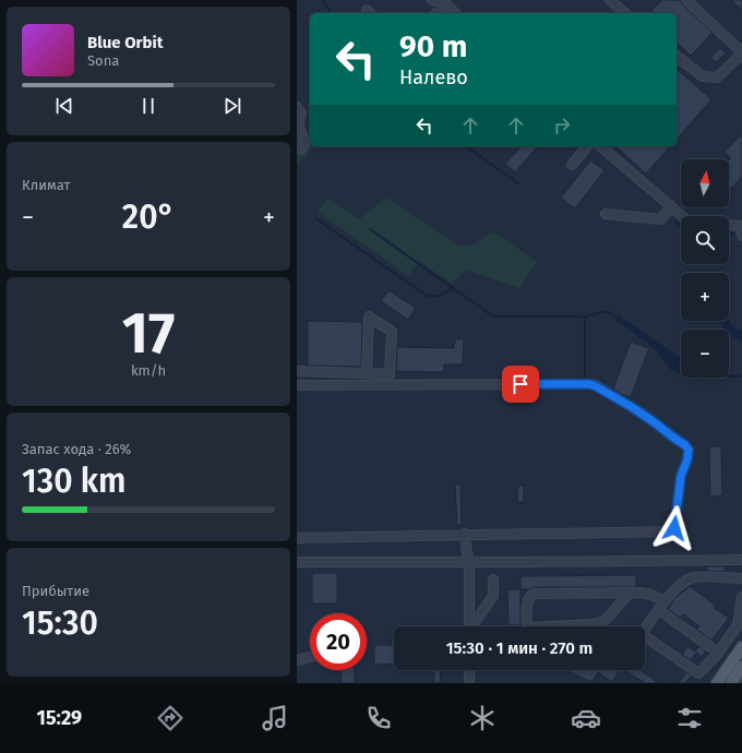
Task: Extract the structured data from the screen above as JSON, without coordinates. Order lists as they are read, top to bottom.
{
  "north": "top",
  "page": {
    "turn": ["90 m", "Налево"],
    "song": ["Blue Orbit", "Sona"],
    "tile": [
      "Климат",
      ["17", "km/h"],
      ["Запас хода · 26%", "130 km"],
      ["Прибытие", "15:30"]
    ],
    "map_buttons": ["+", "−"],
    "heat": ["−", "20°", "+"],
    "limit": "20",
    "trip": "15:30 · 1 мин · 270 m",
    "tabs": "15:29"
  }
}
